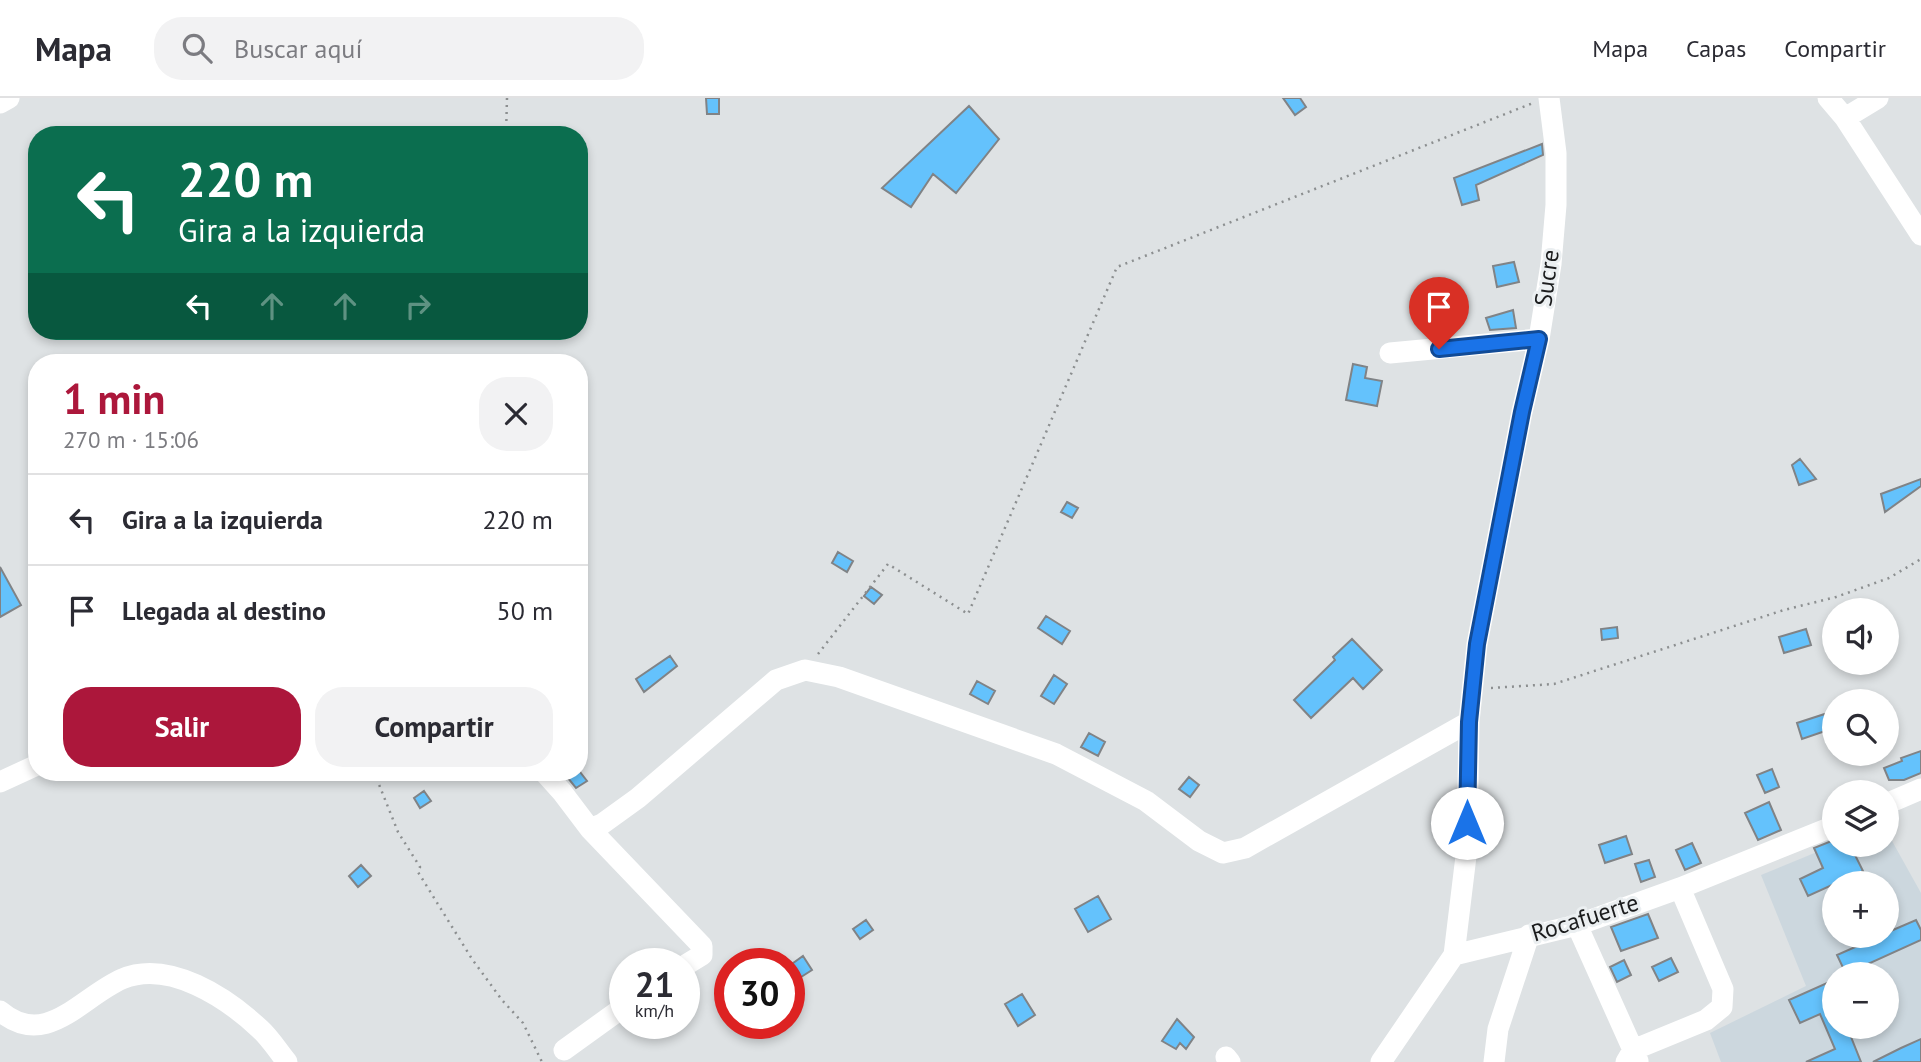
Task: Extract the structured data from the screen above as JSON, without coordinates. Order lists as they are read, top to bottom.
{
  "streets": {
    "street": ["Sucre", "Rocafuerte"]
  },
  "crossings": [
    ["Sucre", "Rocafuerte"]
  ],
  "page": {
    "header": "Mapa",
    "search": "Buscar aquí",
    "nav": ["Mapa", "Capas", "Compartir"],
    "turn": ["220 m", "Gira a la izquierda"],
    "heading": ["1 min", "270 m · 15:06"],
    "list": [
      {
        "name": "Gira a la izquierda",
        "value": "220 m"
      },
      {
        "name": "Llegada al destino",
        "value": "50 m"
      }
    ],
    "map_buttons": ["+", "−"],
    "buttons": ["Salir", "Compartir"],
    "speed": "21 km/h",
    "limit": "30"
  }
}
